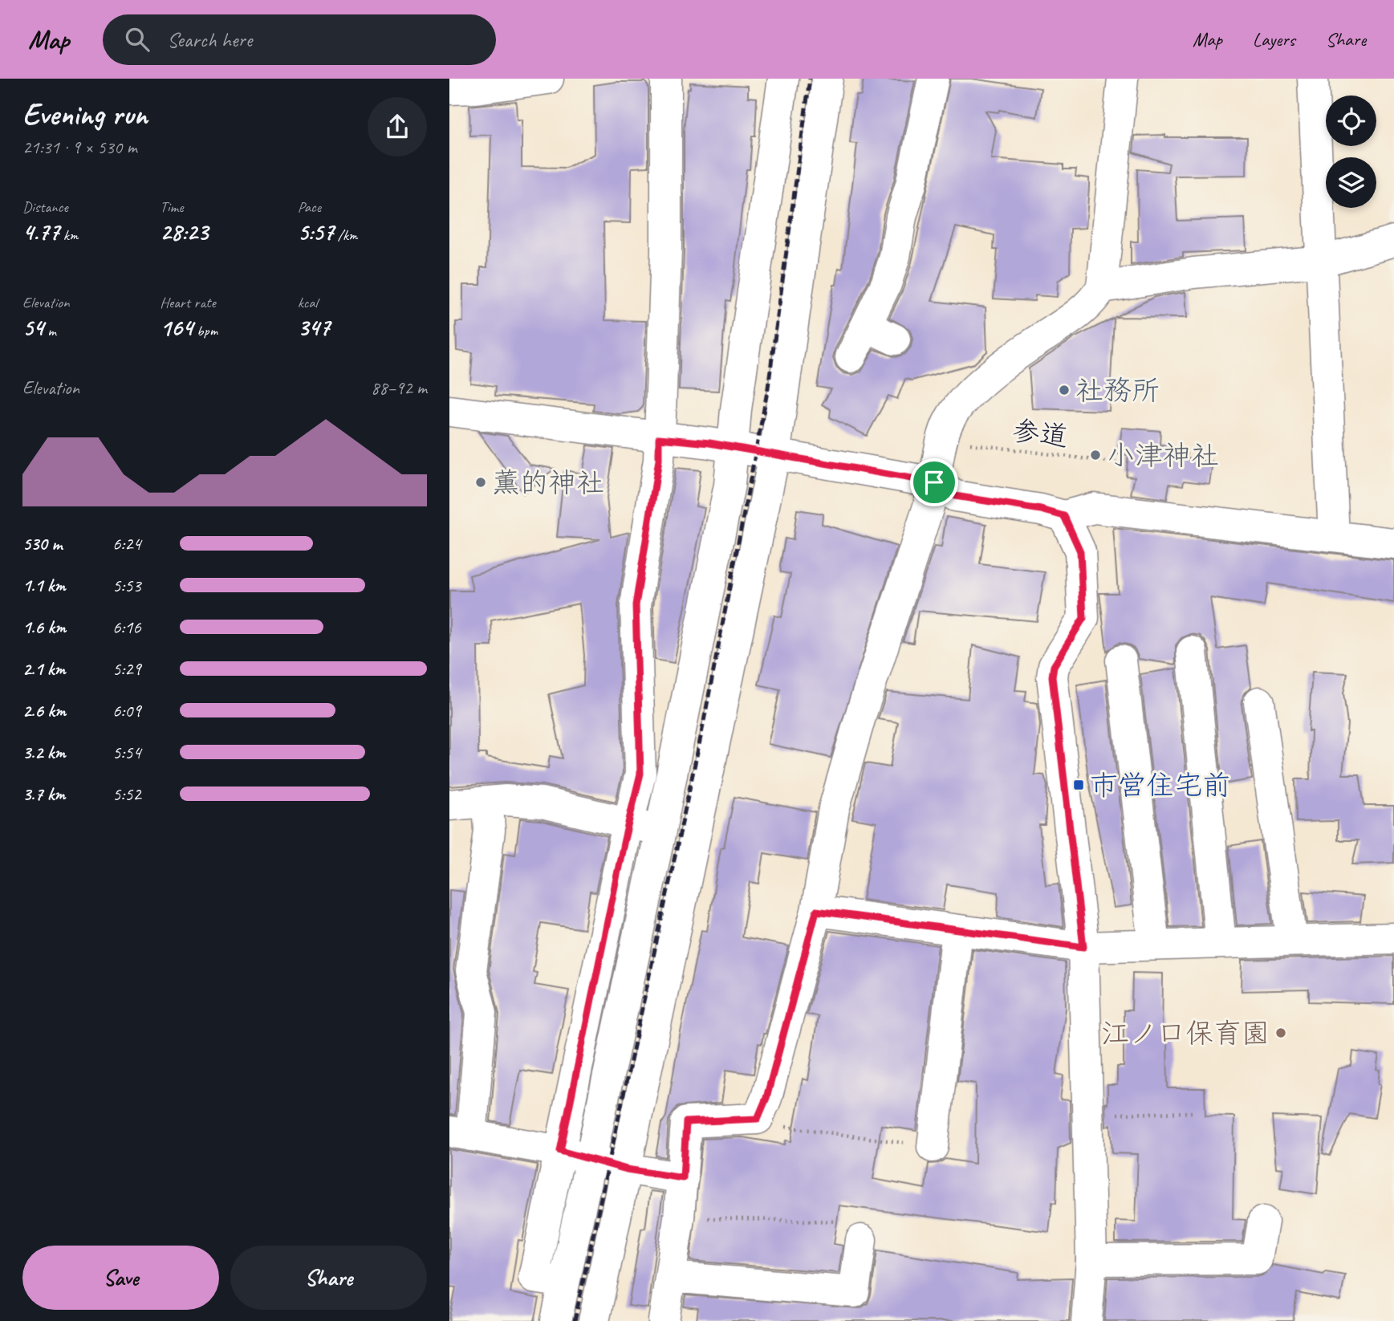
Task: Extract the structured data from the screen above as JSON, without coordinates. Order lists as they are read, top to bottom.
{
  "streets": {
    "path": ["参道"]
  },
  "places": {
    "other": [
      "社務所",
      "小津神社",
      "薫的神社",
      "江ノ口保育園"
    ],
    "transit": ["市営住宅前"]
  },
  "page": {
    "header": "Map",
    "search": "Search here",
    "nav": ["Map", "Layers", "Share"],
    "heading": ["Evening run", "21:31 · 9 × 530 m"],
    "stats": [
      ["Distance", "4.77 km"],
      ["Time", "28:23"],
      ["Pace", "5:57 /km"],
      ["Elevation", "54 m"],
      ["Heart rate", "164 bpm"],
      ["kcal", "347"]
    ],
    "chart": ["Elevation", "88–92 m"],
    "list": [
      {
        "name": "530 m",
        "note": "6:24"
      },
      {
        "name": "1.1 km",
        "note": "5:53"
      },
      {
        "name": "1.6 km",
        "note": "6:16"
      },
      {
        "name": "2.1 km",
        "note": "5:29"
      },
      {
        "name": "2.6 km",
        "note": "6:09"
      },
      {
        "name": "3.2 km",
        "note": "5:54"
      },
      {
        "name": "3.7 km",
        "note": "5:52"
      }
    ],
    "buttons": ["Save", "Share"]
  }
}
